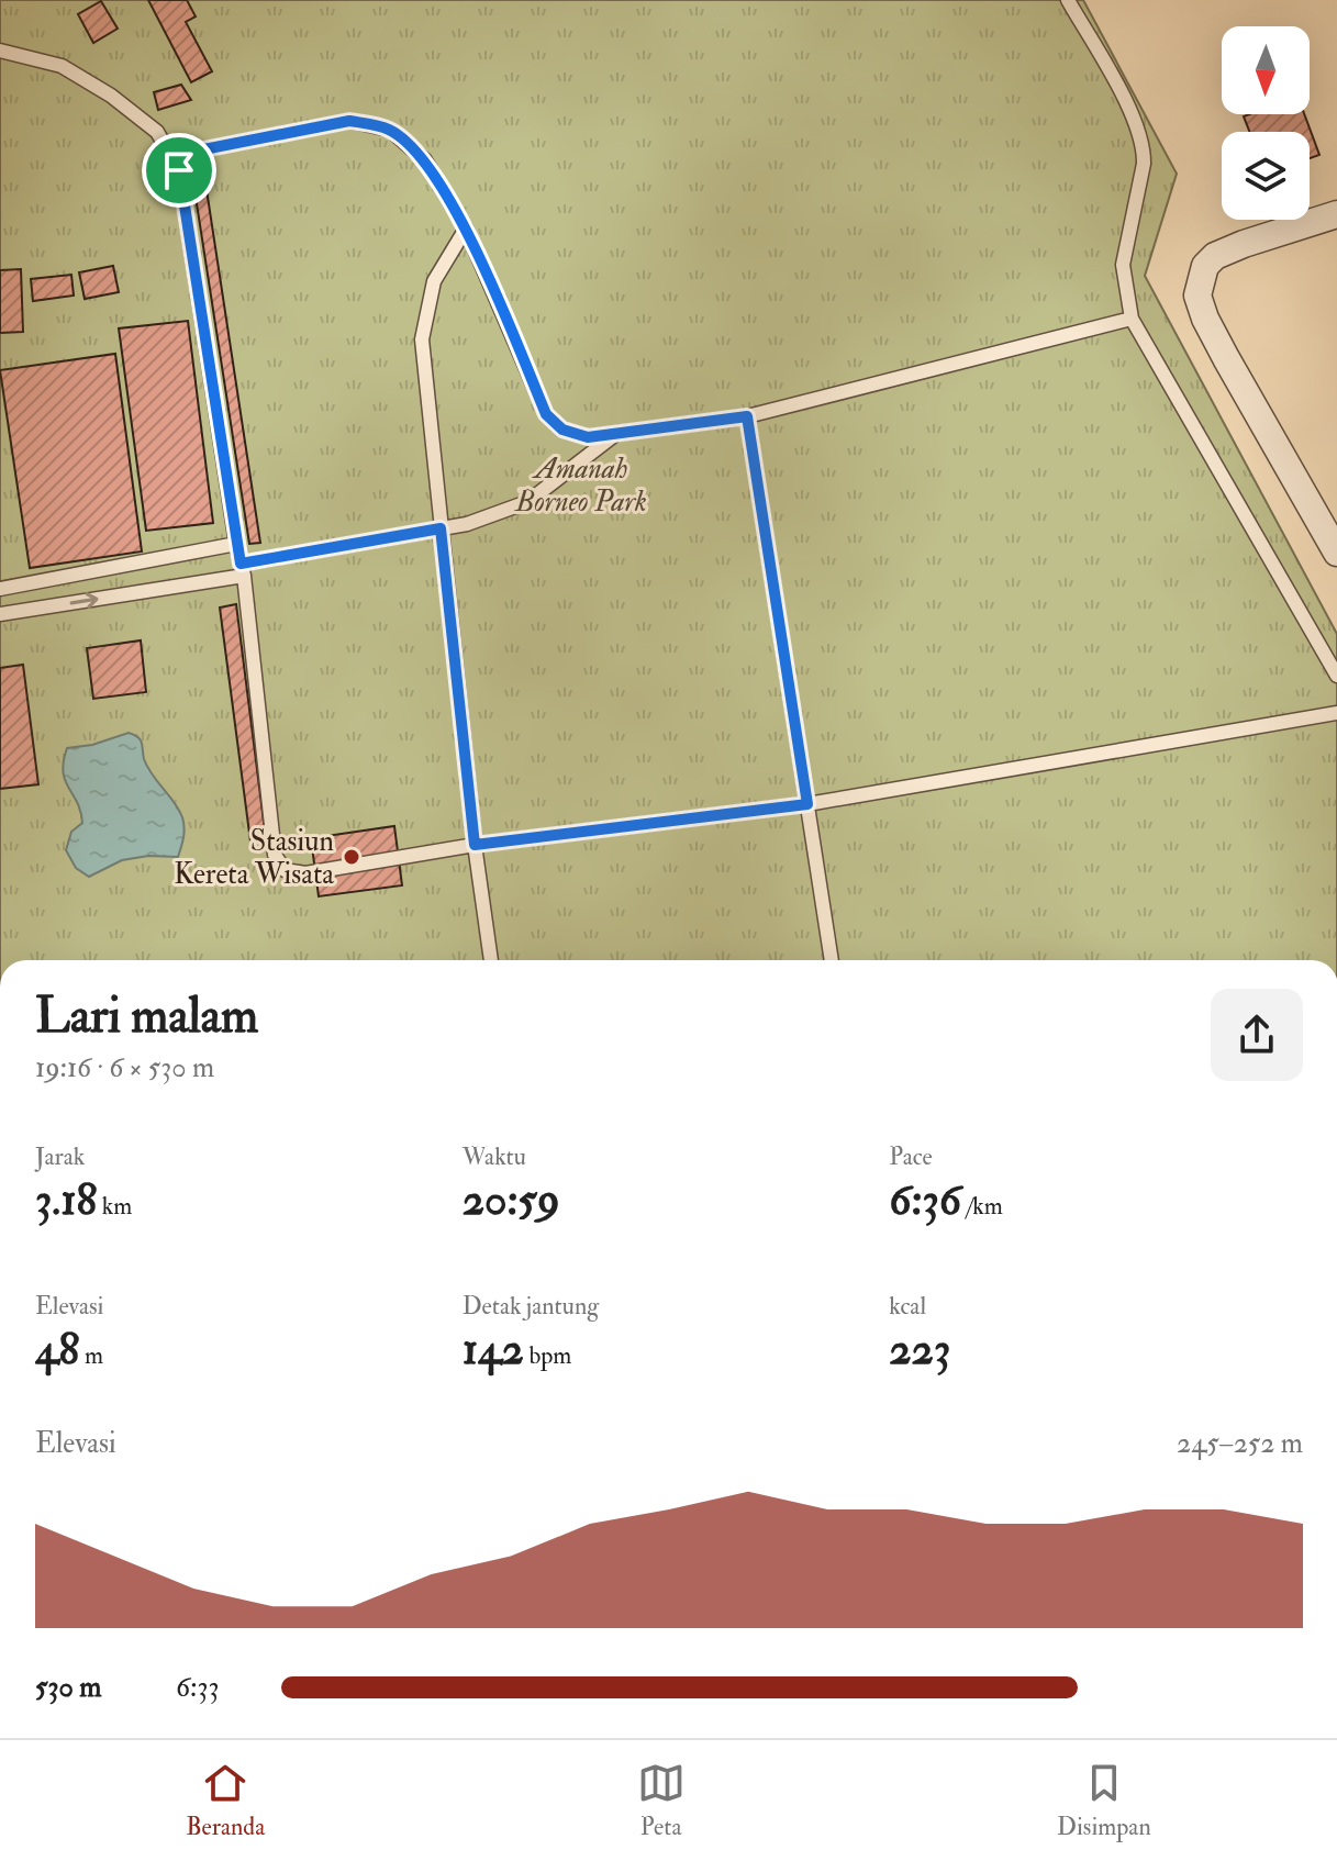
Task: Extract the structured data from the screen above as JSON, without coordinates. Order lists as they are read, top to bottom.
{
  "parks": ["Amanah Borneo Park"],
  "places": ["Stasiun Kereta Wisata"],
  "north": "bottom",
  "page": {
    "heading": ["Lari malam", "19:16 · 6 × 530 m"],
    "stats": [
      ["Jarak", "3.18 km"],
      ["Waktu", "20:59"],
      ["Pace", "6:36 /km"],
      ["Elevasi", "48 m"],
      ["Detak jantung", "142 bpm"],
      ["kcal", "223"]
    ],
    "chart": ["Elevasi", "245–252 m"],
    "list": [
      {
        "name": "530 m",
        "note": "6:33"
      }
    ],
    "tabs": ["Beranda", "Peta", "Disimpan"]
  }
}
